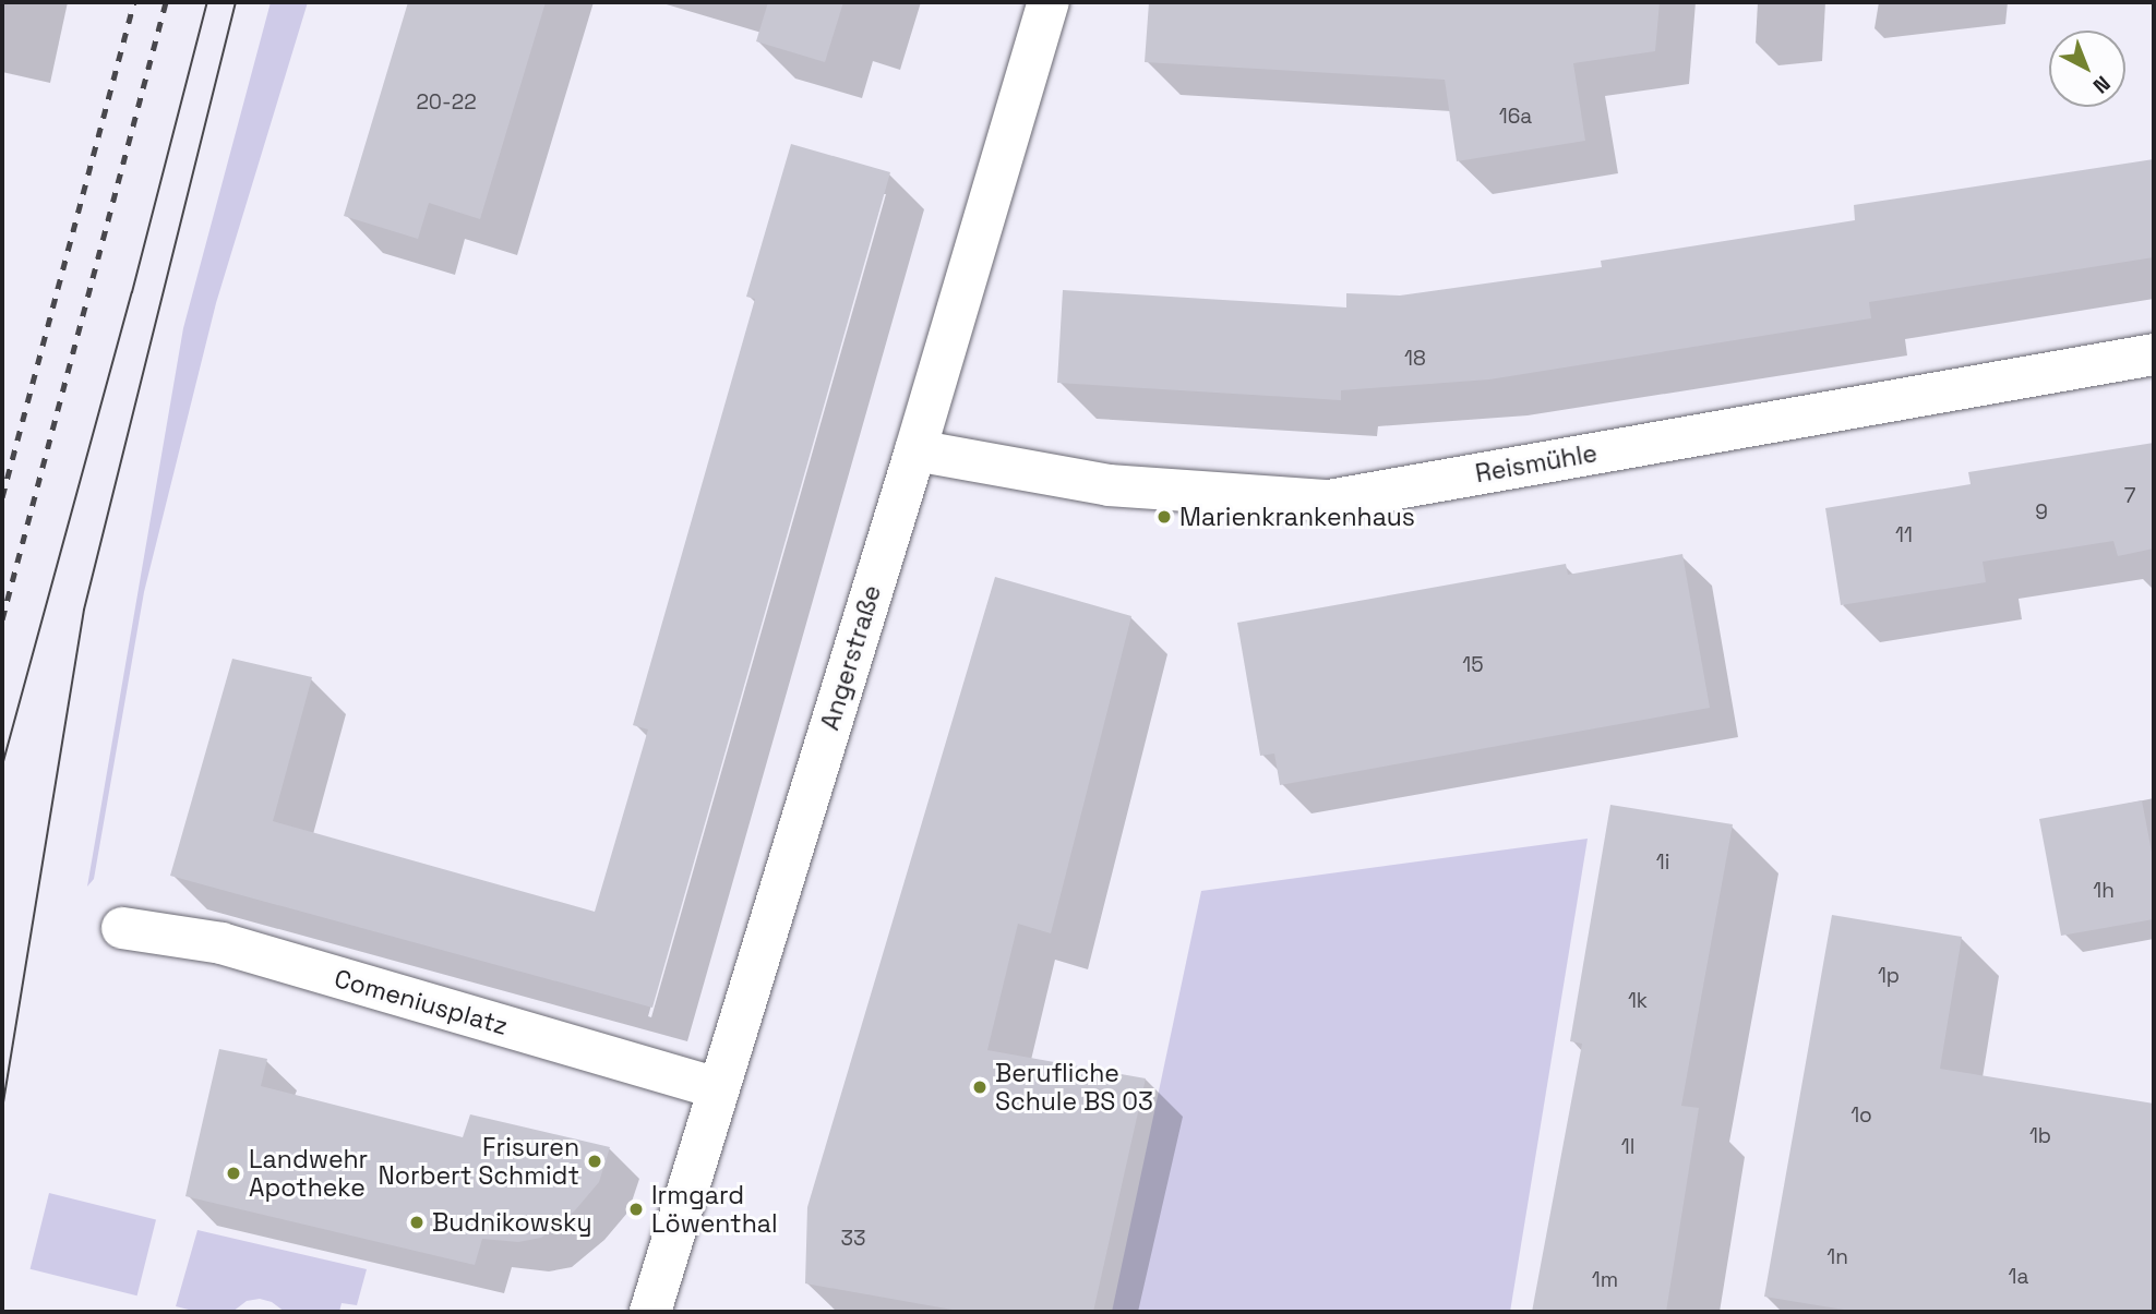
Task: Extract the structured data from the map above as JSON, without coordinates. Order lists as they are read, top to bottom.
{
  "streets": {
    "street": ["Reismühle", "Angerstraße", "Comeniusplatz"]
  },
  "crossings": [
    ["Reismühle", "Angerstraße"],
    ["Angerstraße", "Comeniusplatz"]
  ],
  "places": [
    "Marienkrankenhaus",
    "Berufliche Schule BS 03",
    "Frisuren Norbert Schmidt",
    "Landwehr Apotheke",
    "Irmgard Löwenthal",
    "Budnikowsky"
  ],
  "house_numbers": [
    "20-22",
    "16a",
    "18",
    "7",
    "9",
    "11",
    "15",
    "1i",
    "1h",
    "1p",
    "1k",
    "1o",
    "1b",
    "1l",
    "33",
    "1n",
    "1a",
    "1m"
  ],
  "north": "bottom right"
}
